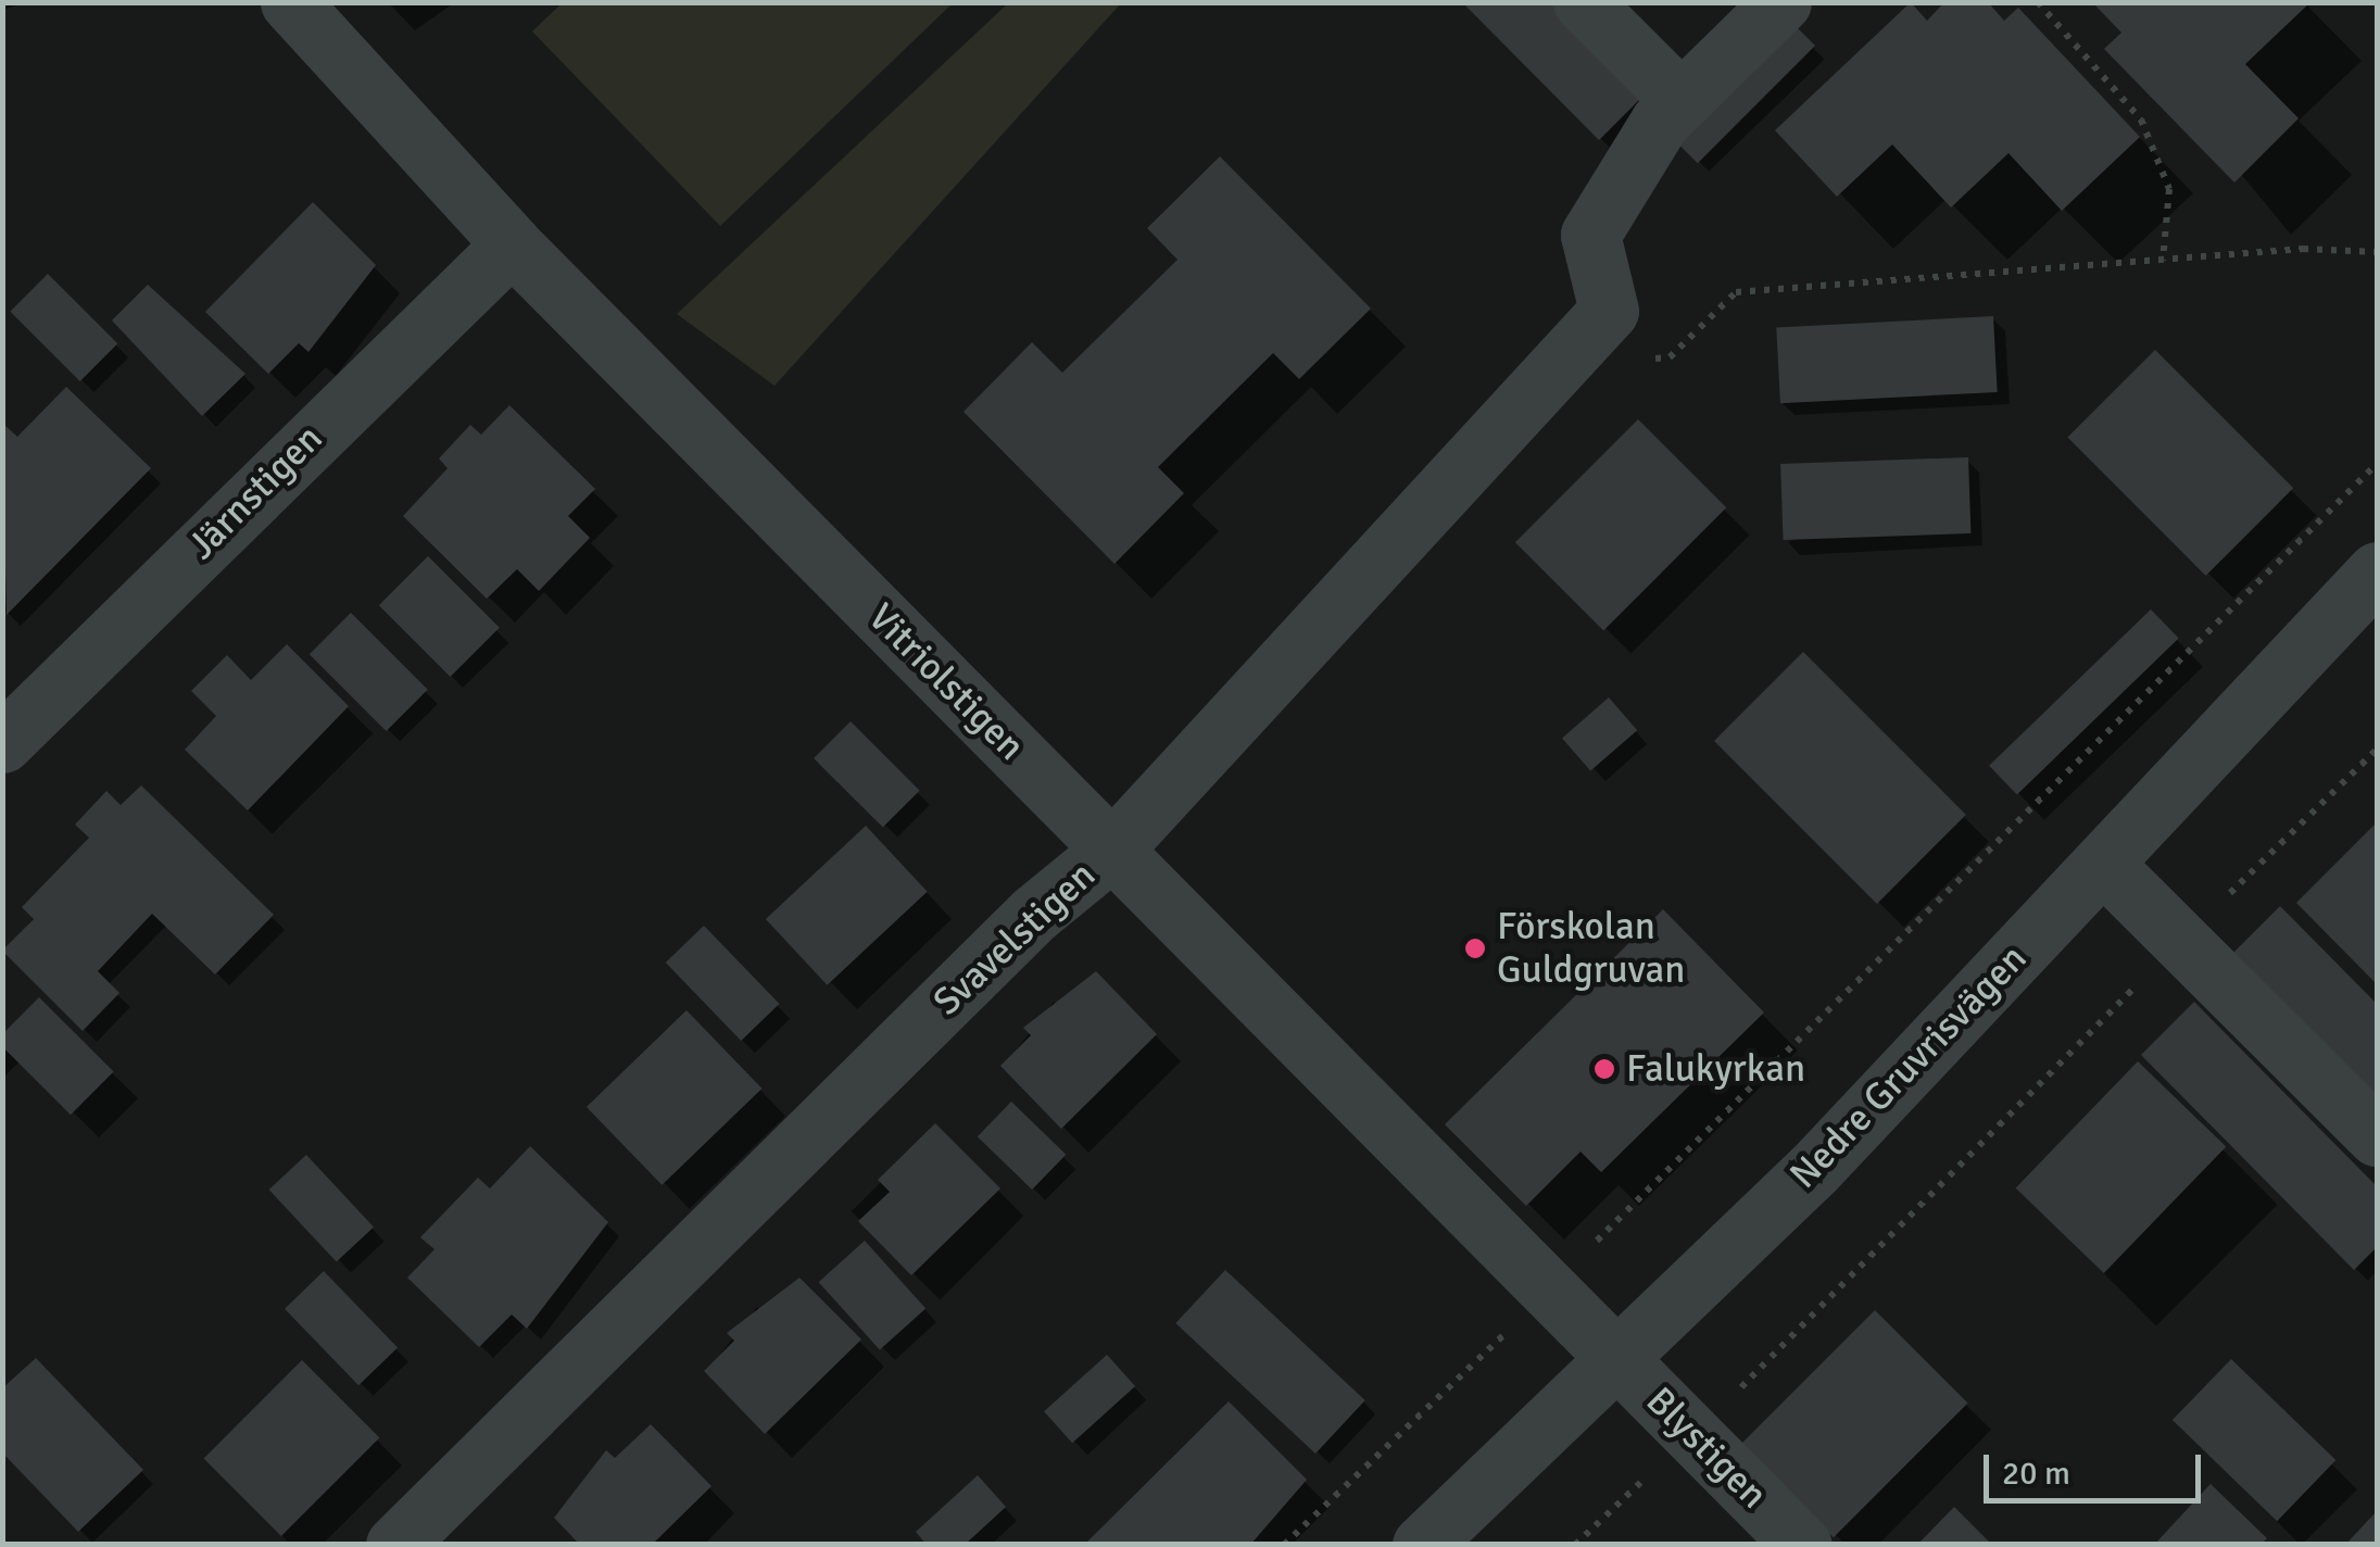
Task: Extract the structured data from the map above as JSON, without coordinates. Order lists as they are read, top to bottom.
{
  "streets": {
    "street": [
      "Järnstigen",
      "Vitriolstigen",
      "Svavelstigen",
      "Nedre Gruvrisvägen",
      "Blystigen"
    ]
  },
  "crossings": [
    ["Järnstigen", "Vitriolstigen"],
    ["Vitriolstigen", "Svavelstigen"],
    ["Vitriolstigen", "Nedre Gruvrisvägen"],
    ["Vitriolstigen", "Blystigen"],
    ["Nedre Gruvrisvägen", "Blystigen"]
  ],
  "places": ["Förskolan Guldgruvan", "Falukyrkan"],
  "scale_bar": "20 m"
}
